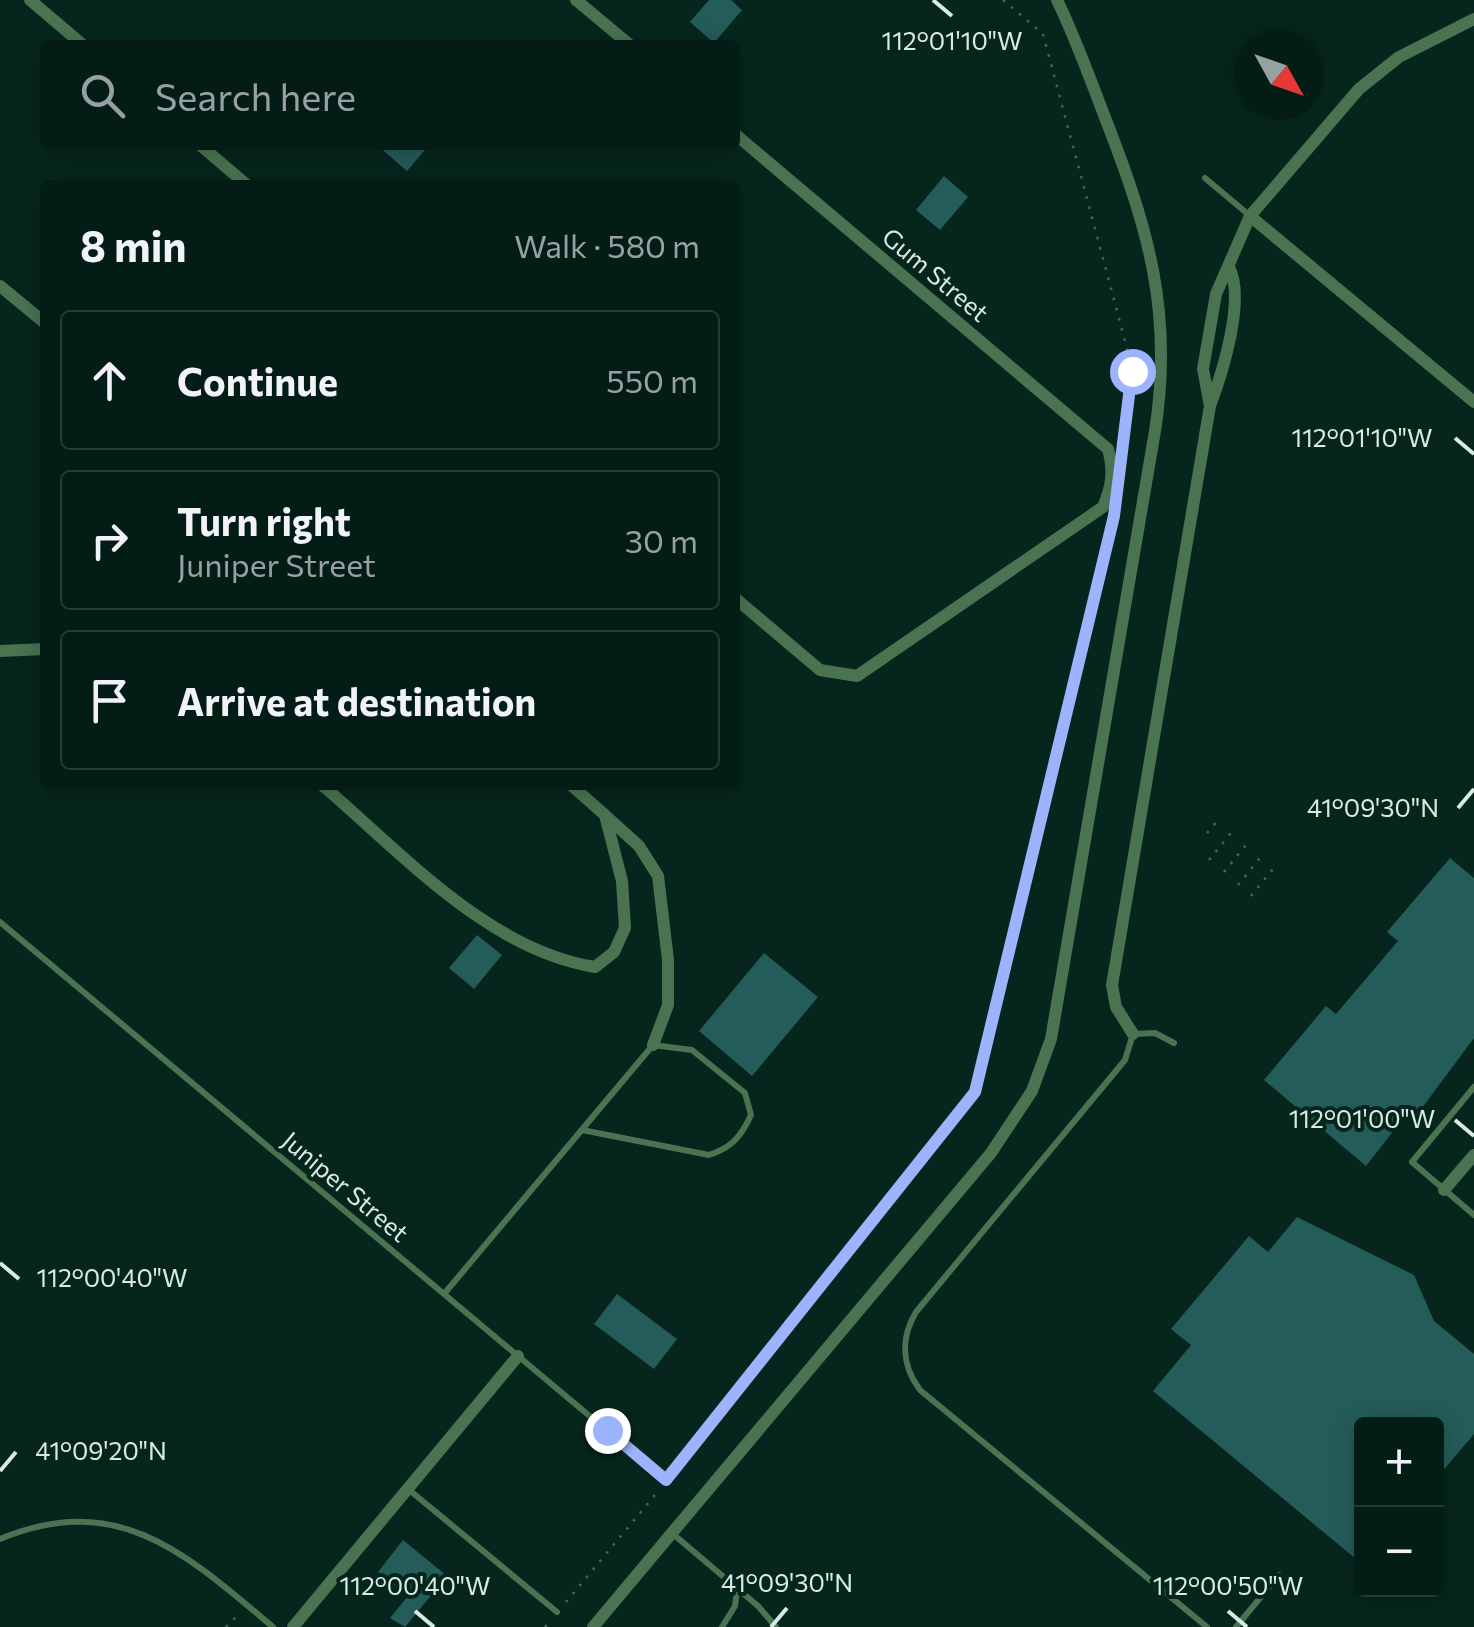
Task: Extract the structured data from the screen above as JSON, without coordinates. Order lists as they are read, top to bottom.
{
  "streets": {
    "street": ["Gum Street"],
    "lane": ["Juniper Street"]
  },
  "north": "bottom right",
  "page": {
    "search": "Search here",
    "heading": ["8 min", "Walk · 580 m"],
    "list": [
      ["Continue", "550 m"],
      ["Turn right", "Juniper Street", "30 m"],
      "Arrive at destination"
    ],
    "map_buttons": ["+", "−"]
  },
  "coordinates": [
    "112°01'10\"W",
    "41°09'30\"N",
    "112°01'00\"W",
    "112°00'40\"W",
    "41°09'20\"N",
    "112°00'50\"W"
  ]
}
